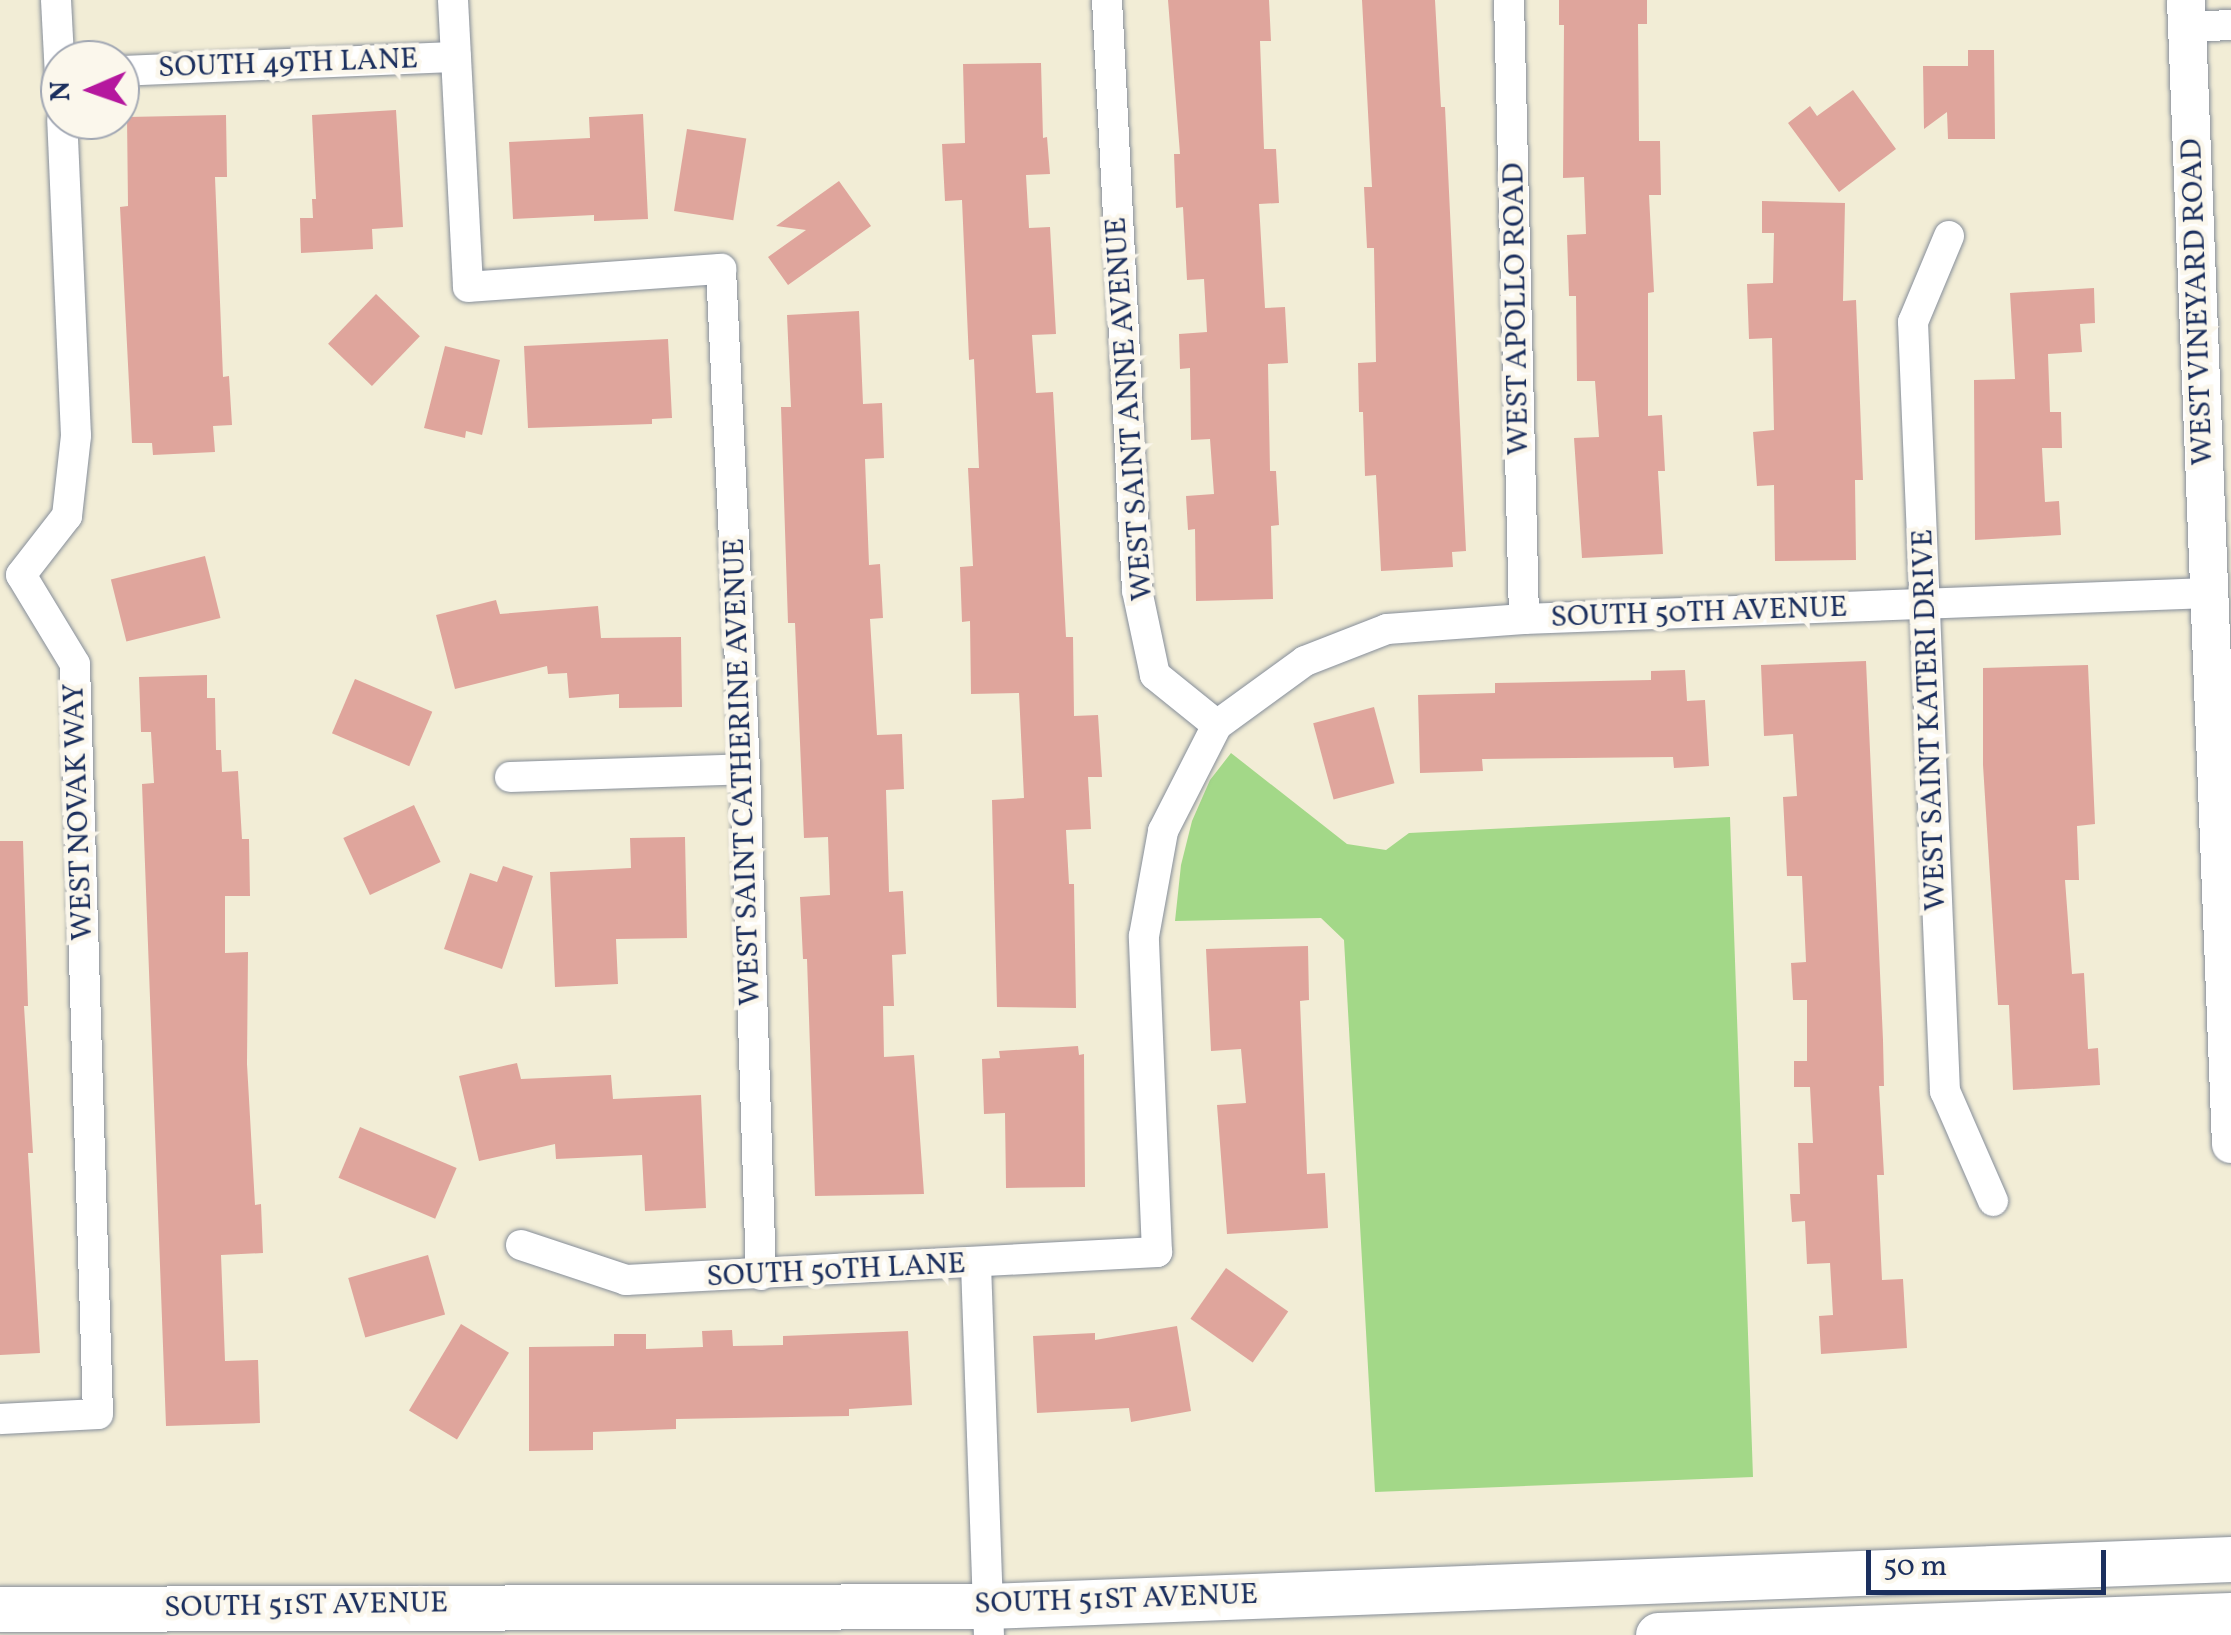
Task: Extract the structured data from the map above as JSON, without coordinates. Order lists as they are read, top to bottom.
{
  "streets": {
    "main road": ["SOUTH 51ST AVENUE"],
    "street": [
      "SOUTH 49TH LANE",
      "WEST VINEYARD ROAD",
      "WEST APOLLO ROAD",
      "WEST SAINT ANNE AVENUE",
      "SOUTH 50TH AVENUE",
      "WEST SAINT KATERI DRIVE",
      "WEST SAINT CATHERINE AVENUE",
      "WEST NOVAK WAY",
      "SOUTH 50TH LANE"
    ]
  },
  "crossings": [
    ["SOUTH 49TH LANE", "WEST SAINT CATHERINE AVENUE"],
    ["WEST VINEYARD ROAD", "SOUTH 50TH AVENUE"],
    ["WEST APOLLO ROAD", "SOUTH 50TH AVENUE"],
    ["WEST SAINT ANNE AVENUE", "SOUTH 50TH AVENUE"],
    ["WEST SAINT ANNE AVENUE", "SOUTH 50TH LANE"],
    ["SOUTH 50TH AVENUE", "WEST SAINT KATERI DRIVE"],
    ["SOUTH 50TH AVENUE", "SOUTH 50TH LANE"],
    ["WEST SAINT CATHERINE AVENUE", "SOUTH 50TH LANE"]
  ],
  "scale_bar": "50 m",
  "north": "left"
}
